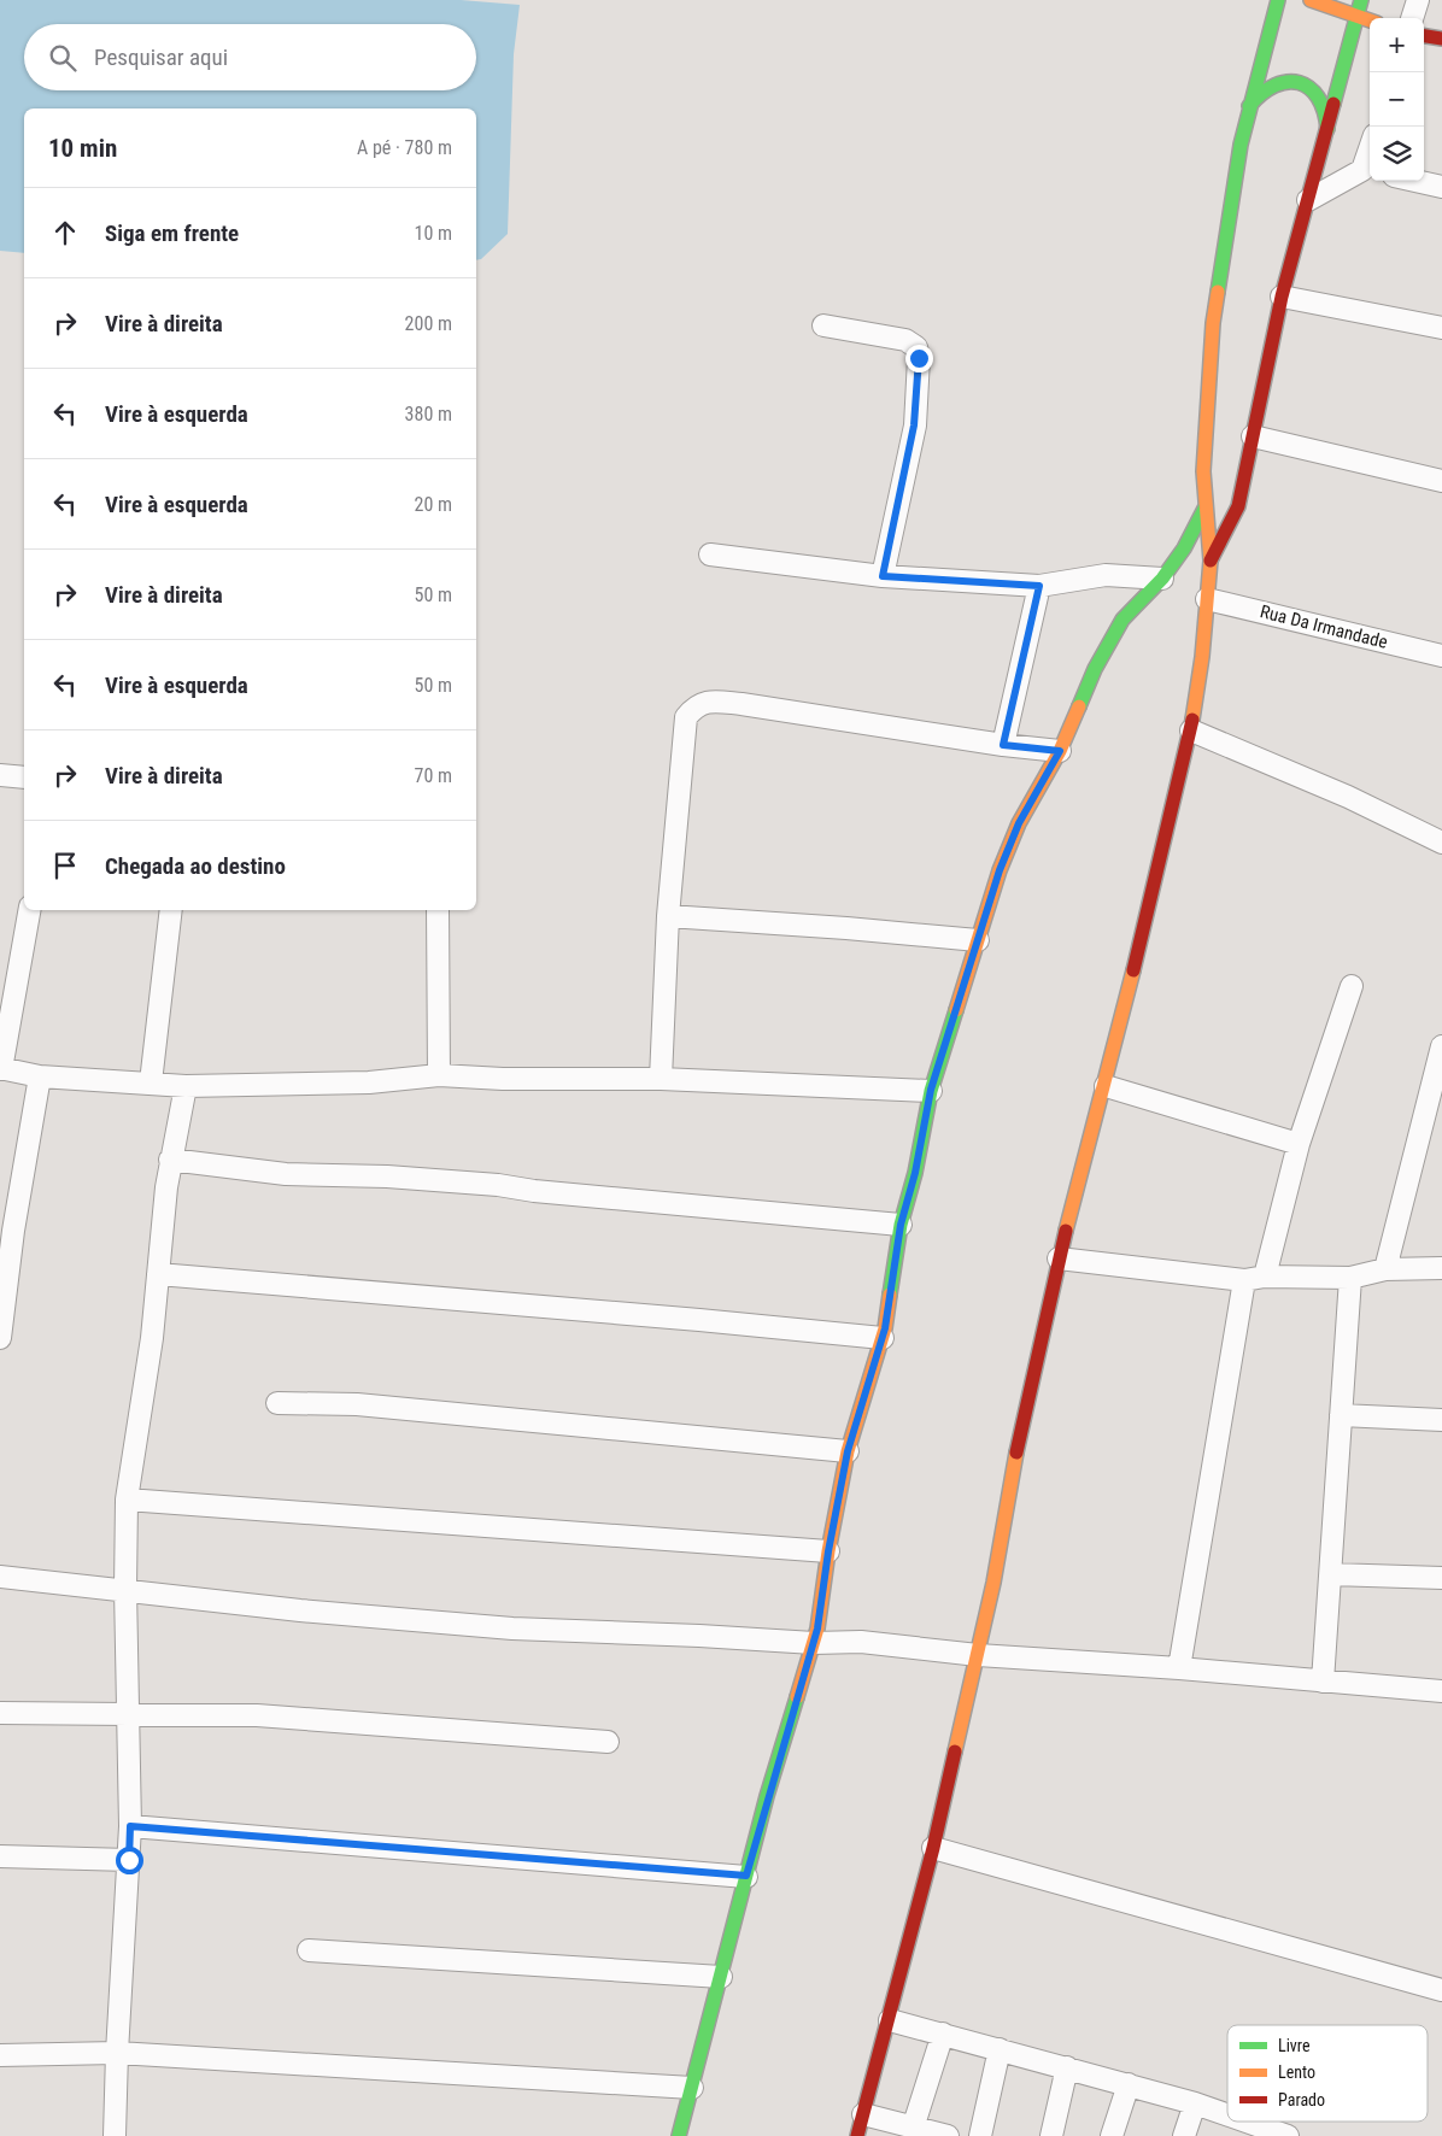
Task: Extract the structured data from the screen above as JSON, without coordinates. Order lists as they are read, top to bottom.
{
  "streets": {
    "street": ["Rua Da Irmandade"]
  },
  "legend": ["Livre", "Lento", "Parado"],
  "page": {
    "map_buttons": ["+", "−"],
    "search": "Pesquisar aqui",
    "heading": ["10 min", "A pé · 780 m"],
    "list": [
      ["Siga em frente", "10 m"],
      ["Vire à direita", "200 m"],
      ["Vire à esquerda", "380 m"],
      ["Vire à esquerda", "20 m"],
      ["Vire à direita", "50 m"],
      ["Vire à esquerda", "50 m"],
      ["Vire à direita", "70 m"],
      "Chegada ao destino"
    ]
  }
}
